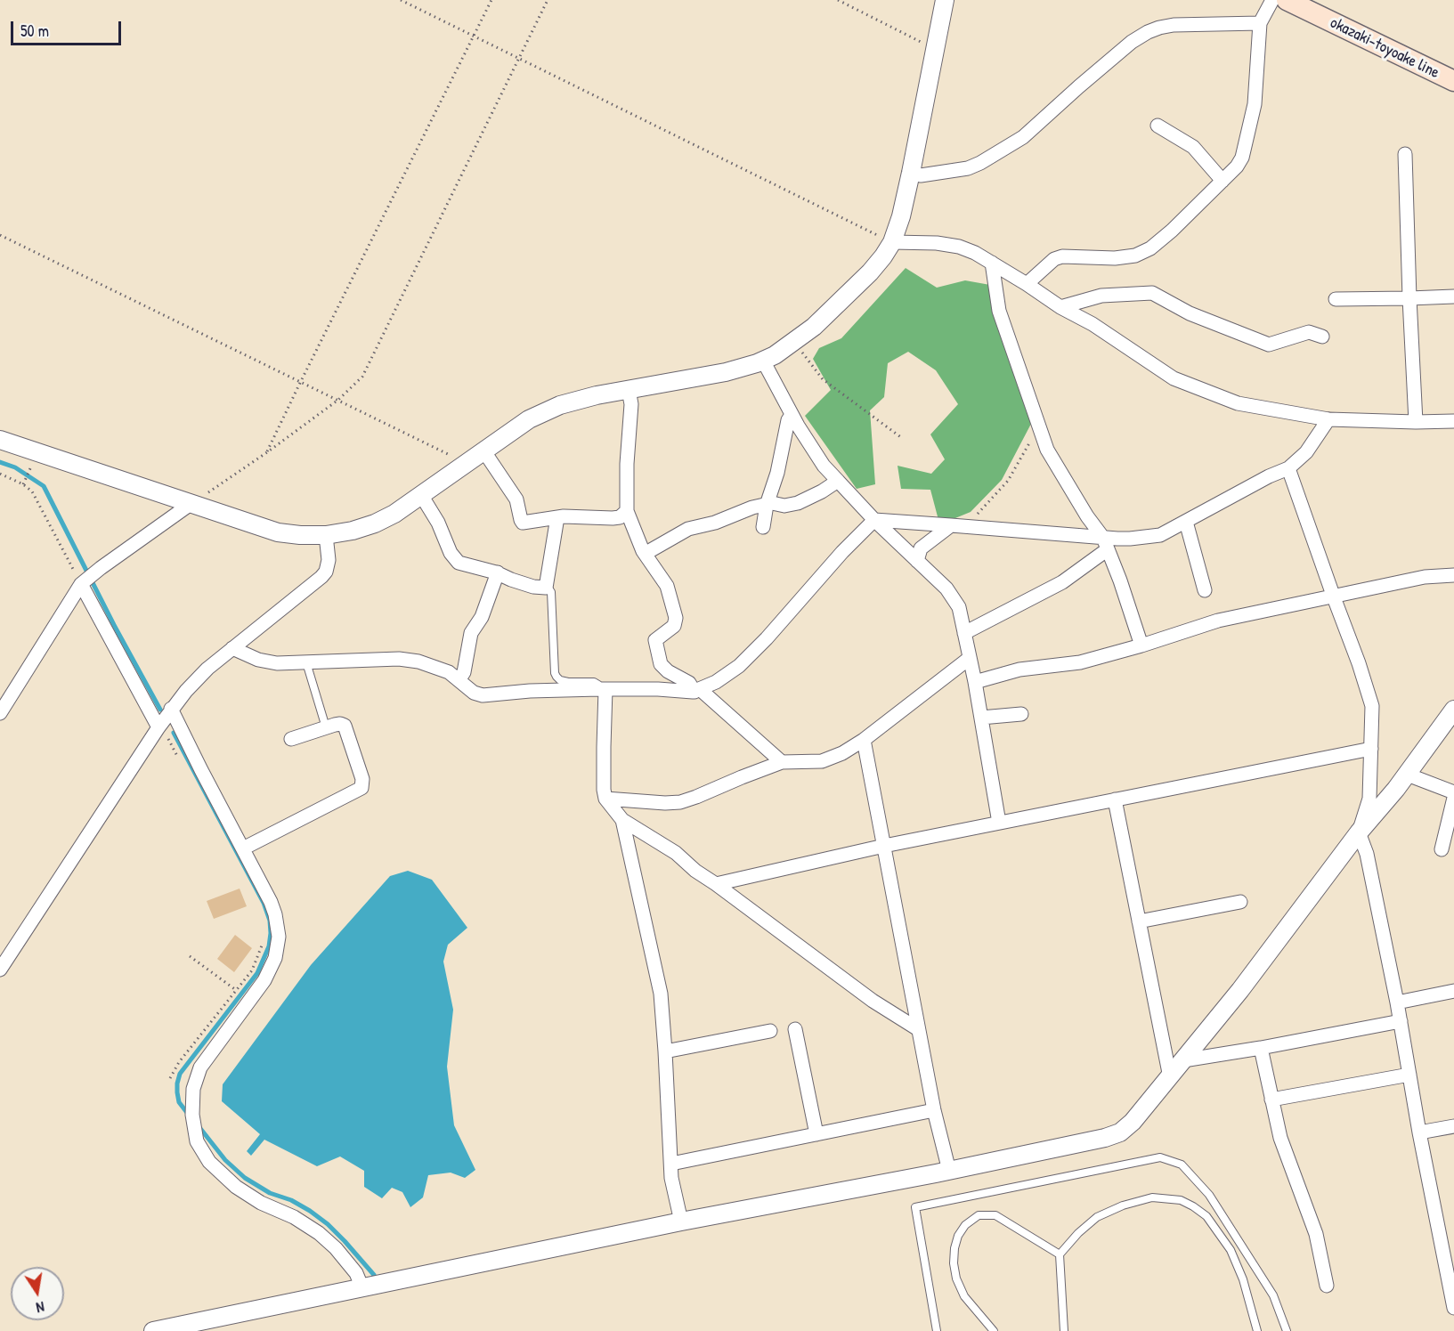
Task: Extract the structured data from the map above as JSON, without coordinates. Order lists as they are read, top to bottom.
{
  "streets": {
    "main road": ["okazaki-toyoake line"]
  },
  "scale_bar": "50 m",
  "north": "bottom"
}
